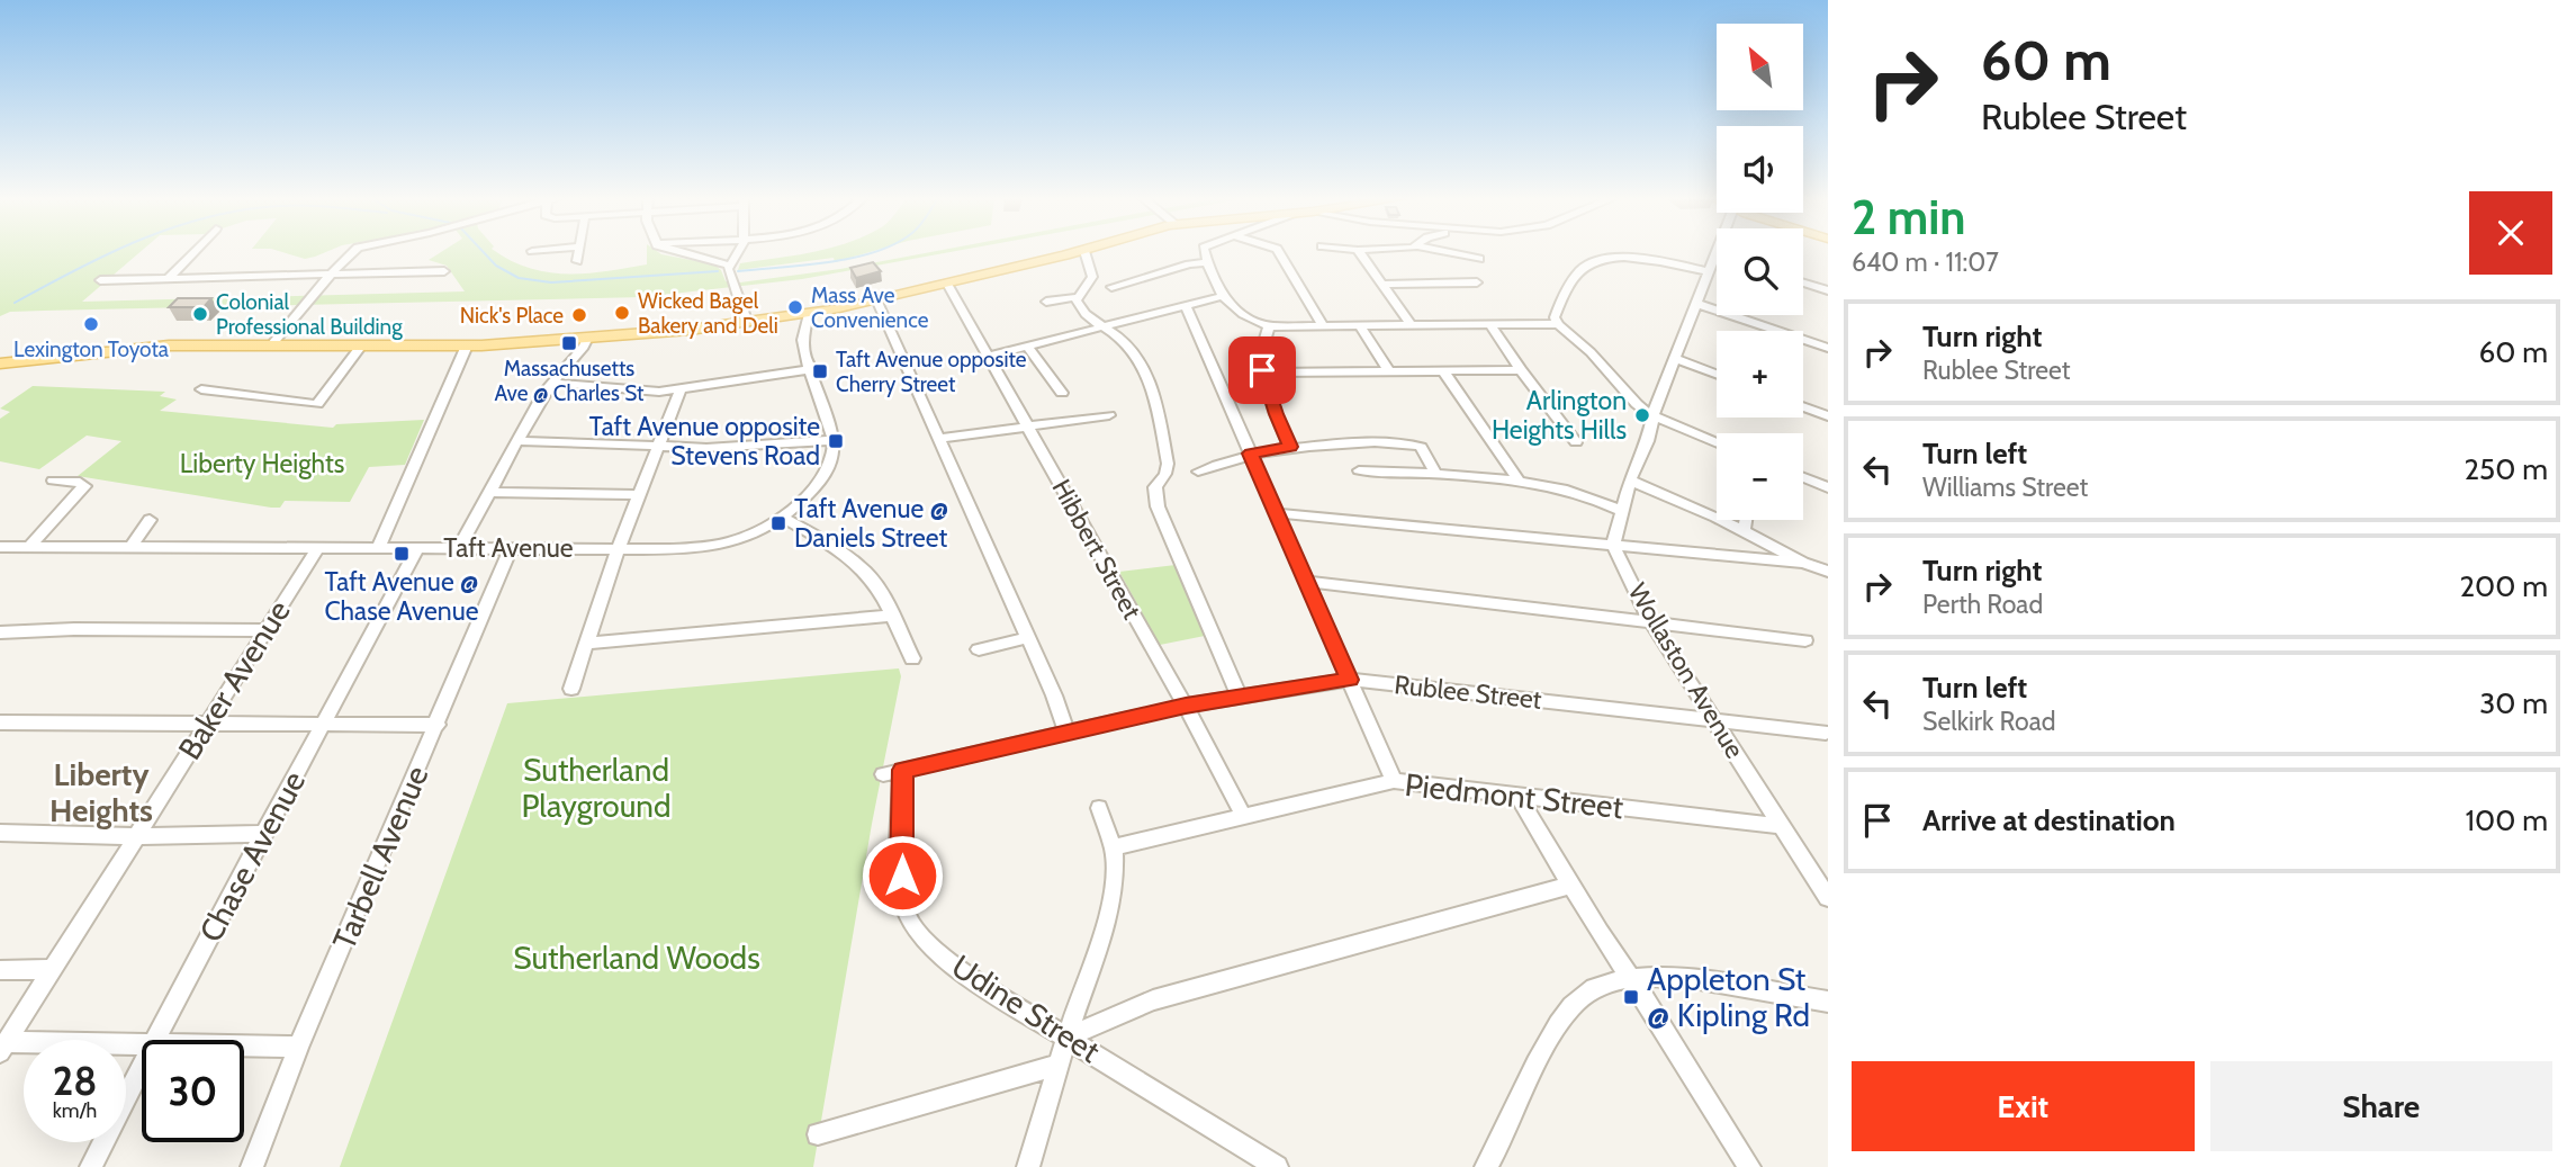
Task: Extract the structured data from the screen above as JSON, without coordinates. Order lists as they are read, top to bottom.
{
  "streets": {
    "street": [
      "Taft Avenue",
      "Hibbert Street",
      "Wollaston Avenue",
      "Baker Avenue",
      "Rublee Street",
      "Piedmont Street",
      "Chase Avenue",
      "Tarbell Avenue",
      "Udine Street"
    ]
  },
  "crossings": [
    ["Taft Avenue", "Baker Avenue"],
    ["Taft Avenue", "Chase Avenue"],
    ["Taft Avenue", "Tarbell Avenue"],
    ["Hibbert Street", "Rublee Street"],
    ["Hibbert Street", "Piedmont Street"],
    ["Wollaston Avenue", "Rublee Street"],
    ["Wollaston Avenue", "Piedmont Street"],
    ["Rublee Street", "Udine Street"]
  ],
  "districts": ["Liberty Heights"],
  "parks": ["Liberty Heights", "Sutherland Playground", "Sutherland Woods"],
  "places": {
    "other": [
      "Mass Ave Convenience",
      "Wicked Bagel Bakery and Deli",
      "Colonial Professional Building",
      "Nick's Place",
      "Lexington Toyota",
      "Arlington Heights Hills"
    ],
    "transit": [
      "Massachusetts Ave @ Charles St",
      "Taft Avenue opposite Cherry Street",
      "Taft Avenue opposite Stevens Road",
      "Taft Avenue @ Daniels Street",
      "Taft Avenue @ Chase Avenue",
      "Appleton St @ Kipling Rd"
    ]
  },
  "north": "top left",
  "page": {
    "turn": ["60 m", "Rublee Street"],
    "map_buttons": ["+", "−"],
    "heading": ["2 min", "640 m · 11:07"],
    "list": [
      {
        "name": "Turn right",
        "note": "Rublee Street",
        "value": "60 m"
      },
      {
        "name": "Turn left",
        "note": "Williams Street",
        "value": "250 m"
      },
      {
        "name": "Turn right",
        "note": "Perth Road",
        "value": "200 m"
      },
      {
        "name": "Turn left",
        "note": "Selkirk Road",
        "value": "30 m"
      },
      {
        "name": "Arrive at destination",
        "value": "100 m"
      }
    ],
    "speed": "28 km/h",
    "limit": "30",
    "buttons": ["Exit", "Share"]
  }
}
